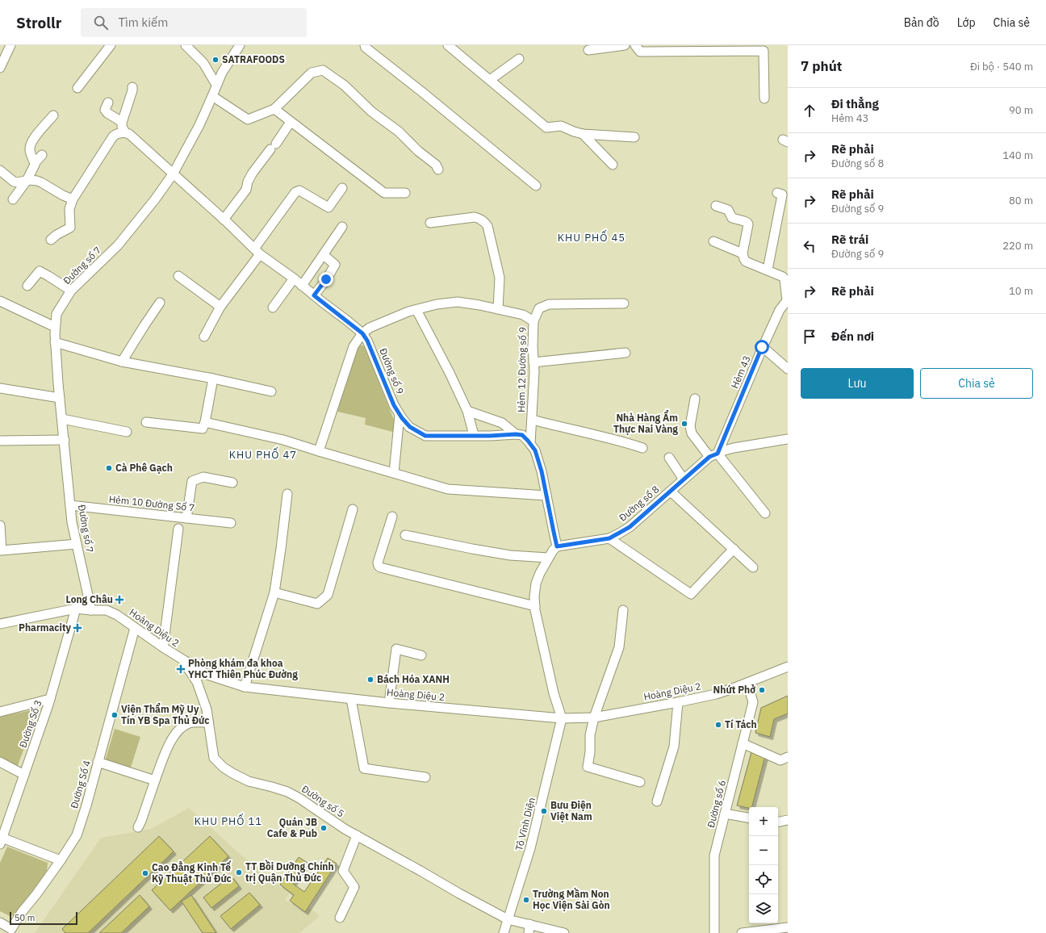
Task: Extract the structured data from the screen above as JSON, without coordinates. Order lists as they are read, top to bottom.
{
  "streets": {
    "street": [
      "Đường số 7",
      "Hẻm 12 Đường số 9",
      "Đường số 9",
      "Hẻm 43",
      "Hẻm 10 Đường Số 7",
      "Đường số 8",
      "Hoàng Diệu 2",
      "Đường Số 3",
      "Đường Số 4",
      "Đường số 5",
      "Đường số 6",
      "Tô Vĩnh Diện"
    ]
  },
  "crossings": [
    ["Đường số 7", "Đường số 9"],
    ["Đường số 7", "Hẻm 10 Đường Số 7"],
    ["Đường số 7", "Hoàng Diệu 2"],
    ["Hẻm 12 Đường số 9", "Đường số 9"],
    ["Hẻm 43", "Đường số 8"],
    ["Hoàng Diệu 2", "Đường Số 3"],
    ["Hoàng Diệu 2", "Đường Số 4"],
    ["Hoàng Diệu 2", "Đường số 5"],
    ["Hoàng Diệu 2", "Đường số 6"],
    ["Hoàng Diệu 2", "Tô Vĩnh Diện"],
    ["Đường số 5", "Tô Vĩnh Diện"]
  ],
  "districts": ["KHU PHỐ 45", "KHU PHỐ 47", "KHU PHỐ 11"],
  "places": {
    "other": [
      "SATRAFOODS",
      "Nhà Hàng Ẩm Thực Nai Vàng",
      "Cà Phê Gạch",
      "Bách Hóa XANH",
      "Nhứt Phở",
      "Viện Thẩm Mỹ Uy Tín YB Spa Thủ Đức",
      "Tí Tách",
      "Bưu Điện Việt Nam",
      "Quán JB Cafe & Pub",
      "TT Bồi Dưỡng Chính trị Quận Thủ Đức",
      "Cao Đẳng Kinh Tế Kỹ Thuật Thủ Đức",
      "Trường Mầm Non Học Viện Sài Gòn"
    ],
    "health": ["Long Châu", "Pharmacity", "Phòng khám đa khoa YHCT Thiên Phúc Đường"]
  },
  "scale_bar": "50 m",
  "page": {
    "header": "Strollr",
    "search": "Tìm kiếm",
    "nav": ["Bản đồ", "Lớp", "Chia sẻ"],
    "heading": ["7 phút", "Đi bộ · 540 m"],
    "list": [
      ["Đi thẳng", "Hẻm 43", "90 m"],
      ["Rẽ phải", "Đường số 8", "140 m"],
      ["Rẽ phải", "Đường số 9", "80 m"],
      ["Rẽ trái", "Đường số 9", "220 m"],
      ["Rẽ phải", "10 m"],
      "Đến nơi"
    ],
    "buttons": ["Lưu", "Chia sẻ"],
    "map_buttons": ["+", "−"],
    "scale": "50 m"
  }
}
